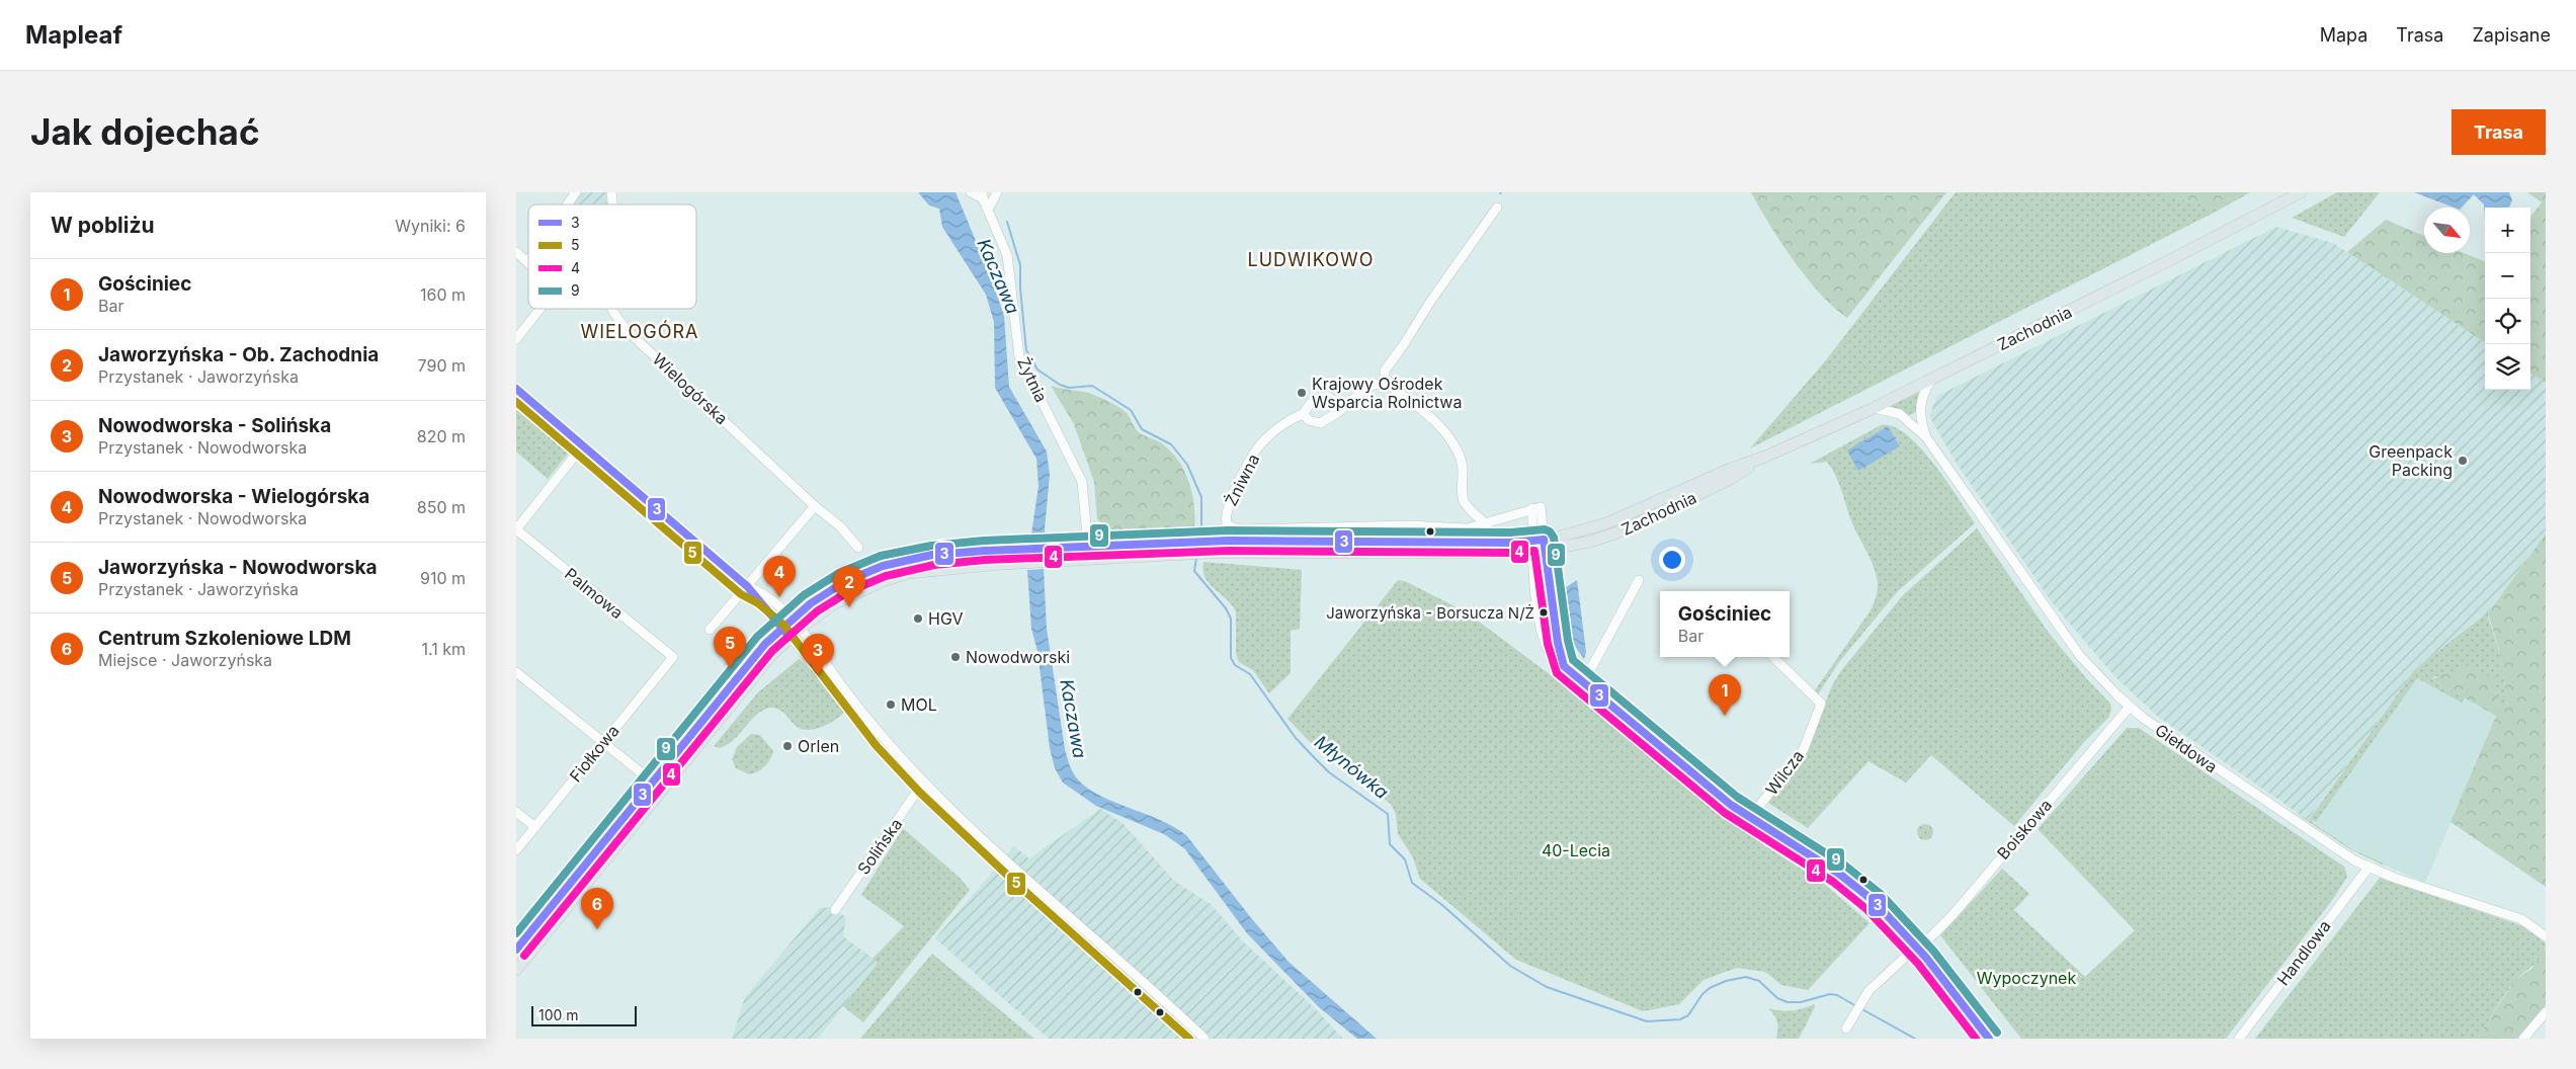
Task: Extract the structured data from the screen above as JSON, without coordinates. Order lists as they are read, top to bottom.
{
  "streets": {
    "main road": ["Zachodnia"],
    "street": [
      "Żytnia",
      "Wielogórska",
      "Żniwna",
      "Palmowa",
      "Giełdowa",
      "Fiołkowa",
      "Wilcza",
      "Boiskowa",
      "Solińska",
      "Handlowa"
    ]
  },
  "crossings": [
    ["Zachodnia", "Giełdowa"],
    ["Palmowa", "Fiołkowa"],
    ["Giełdowa", "Boiskowa"],
    ["Giełdowa", "Handlowa"]
  ],
  "districts": ["LUDWIKOWO", "WIELOGÓRA"],
  "water": ["Kaczawa", "Młynówka"],
  "parks": ["40-Lecia", "Wypoczynek"],
  "places": [
    "Krajowy Ośrodek Wsparcia Rolnictwa",
    "Greenpack Packing",
    "Jaworzyńska - Borsucza N/Ż",
    "HGV",
    "Nowodworski",
    "MOL",
    "Orlen"
  ],
  "lines": [
    "transit line 3",
    "transit line 5",
    "transit line 9",
    "transit line 4"
  ],
  "legend": [
    "3",
    "5",
    "4",
    "9"
  ],
  "scale_bar": "100 m",
  "north": "bottom right",
  "page": {
    "header": "Mapleaf",
    "nav": ["Mapa", "Trasa", "Zapisane"],
    "buttons": "Trasa",
    "title": "Jak dojechać",
    "heading": ["W pobliżu", "Wyniki: 6"],
    "map_buttons": ["+", "−"],
    "list": [
      {
        "mark": "1",
        "name": "Gościniec",
        "note": "Bar",
        "value": "160 m"
      },
      {
        "mark": "2",
        "name": "Jaworzyńska - Ob. Zachodnia",
        "note": "Przystanek · Jaworzyńska",
        "value": "790 m"
      },
      {
        "mark": "3",
        "name": "Nowodworska - Solińska",
        "note": "Przystanek · Nowodworska",
        "value": "820 m"
      },
      {
        "mark": "4",
        "name": "Nowodworska - Wielogórska",
        "note": "Przystanek · Nowodworska",
        "value": "850 m"
      },
      {
        "mark": "5",
        "name": "Jaworzyńska - Nowodworska",
        "note": "Przystanek · Jaworzyńska",
        "value": "910 m"
      },
      {
        "mark": "6",
        "name": "Centrum Szkoleniowe LDM",
        "note": "Miejsce · Jaworzyńska",
        "value": "1.1 km"
      }
    ],
    "pins": [
      "4",
      "2",
      "5",
      "3",
      "1",
      "6"
    ],
    "popup": ["Gościniec", "Bar"],
    "scale": "100 m"
  }
}
